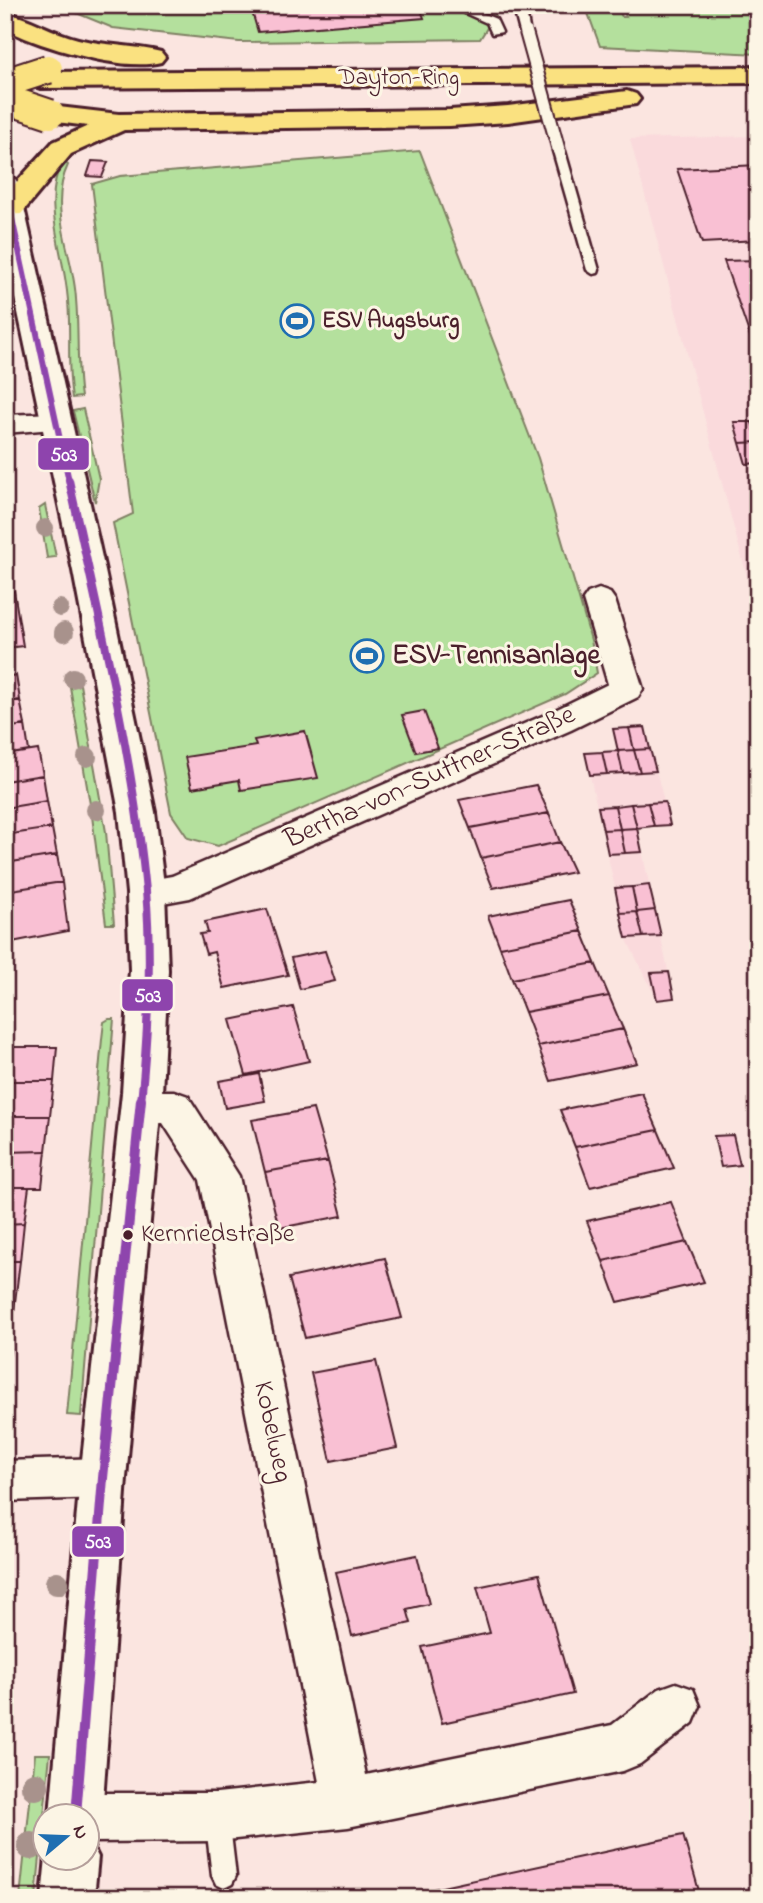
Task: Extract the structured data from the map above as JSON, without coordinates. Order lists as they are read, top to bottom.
{
  "streets": {
    "highway": ["Dayton-Ring"],
    "street": ["Bertha-von-Suttner-Straße", "Kobelweg"]
  },
  "places": {
    "sports": ["ESV Augsburg", "ESV-Tennisanlage"],
    "other": ["Kernriedstraße"]
  },
  "lines": ["transit line 503"],
  "north": "right"
}
